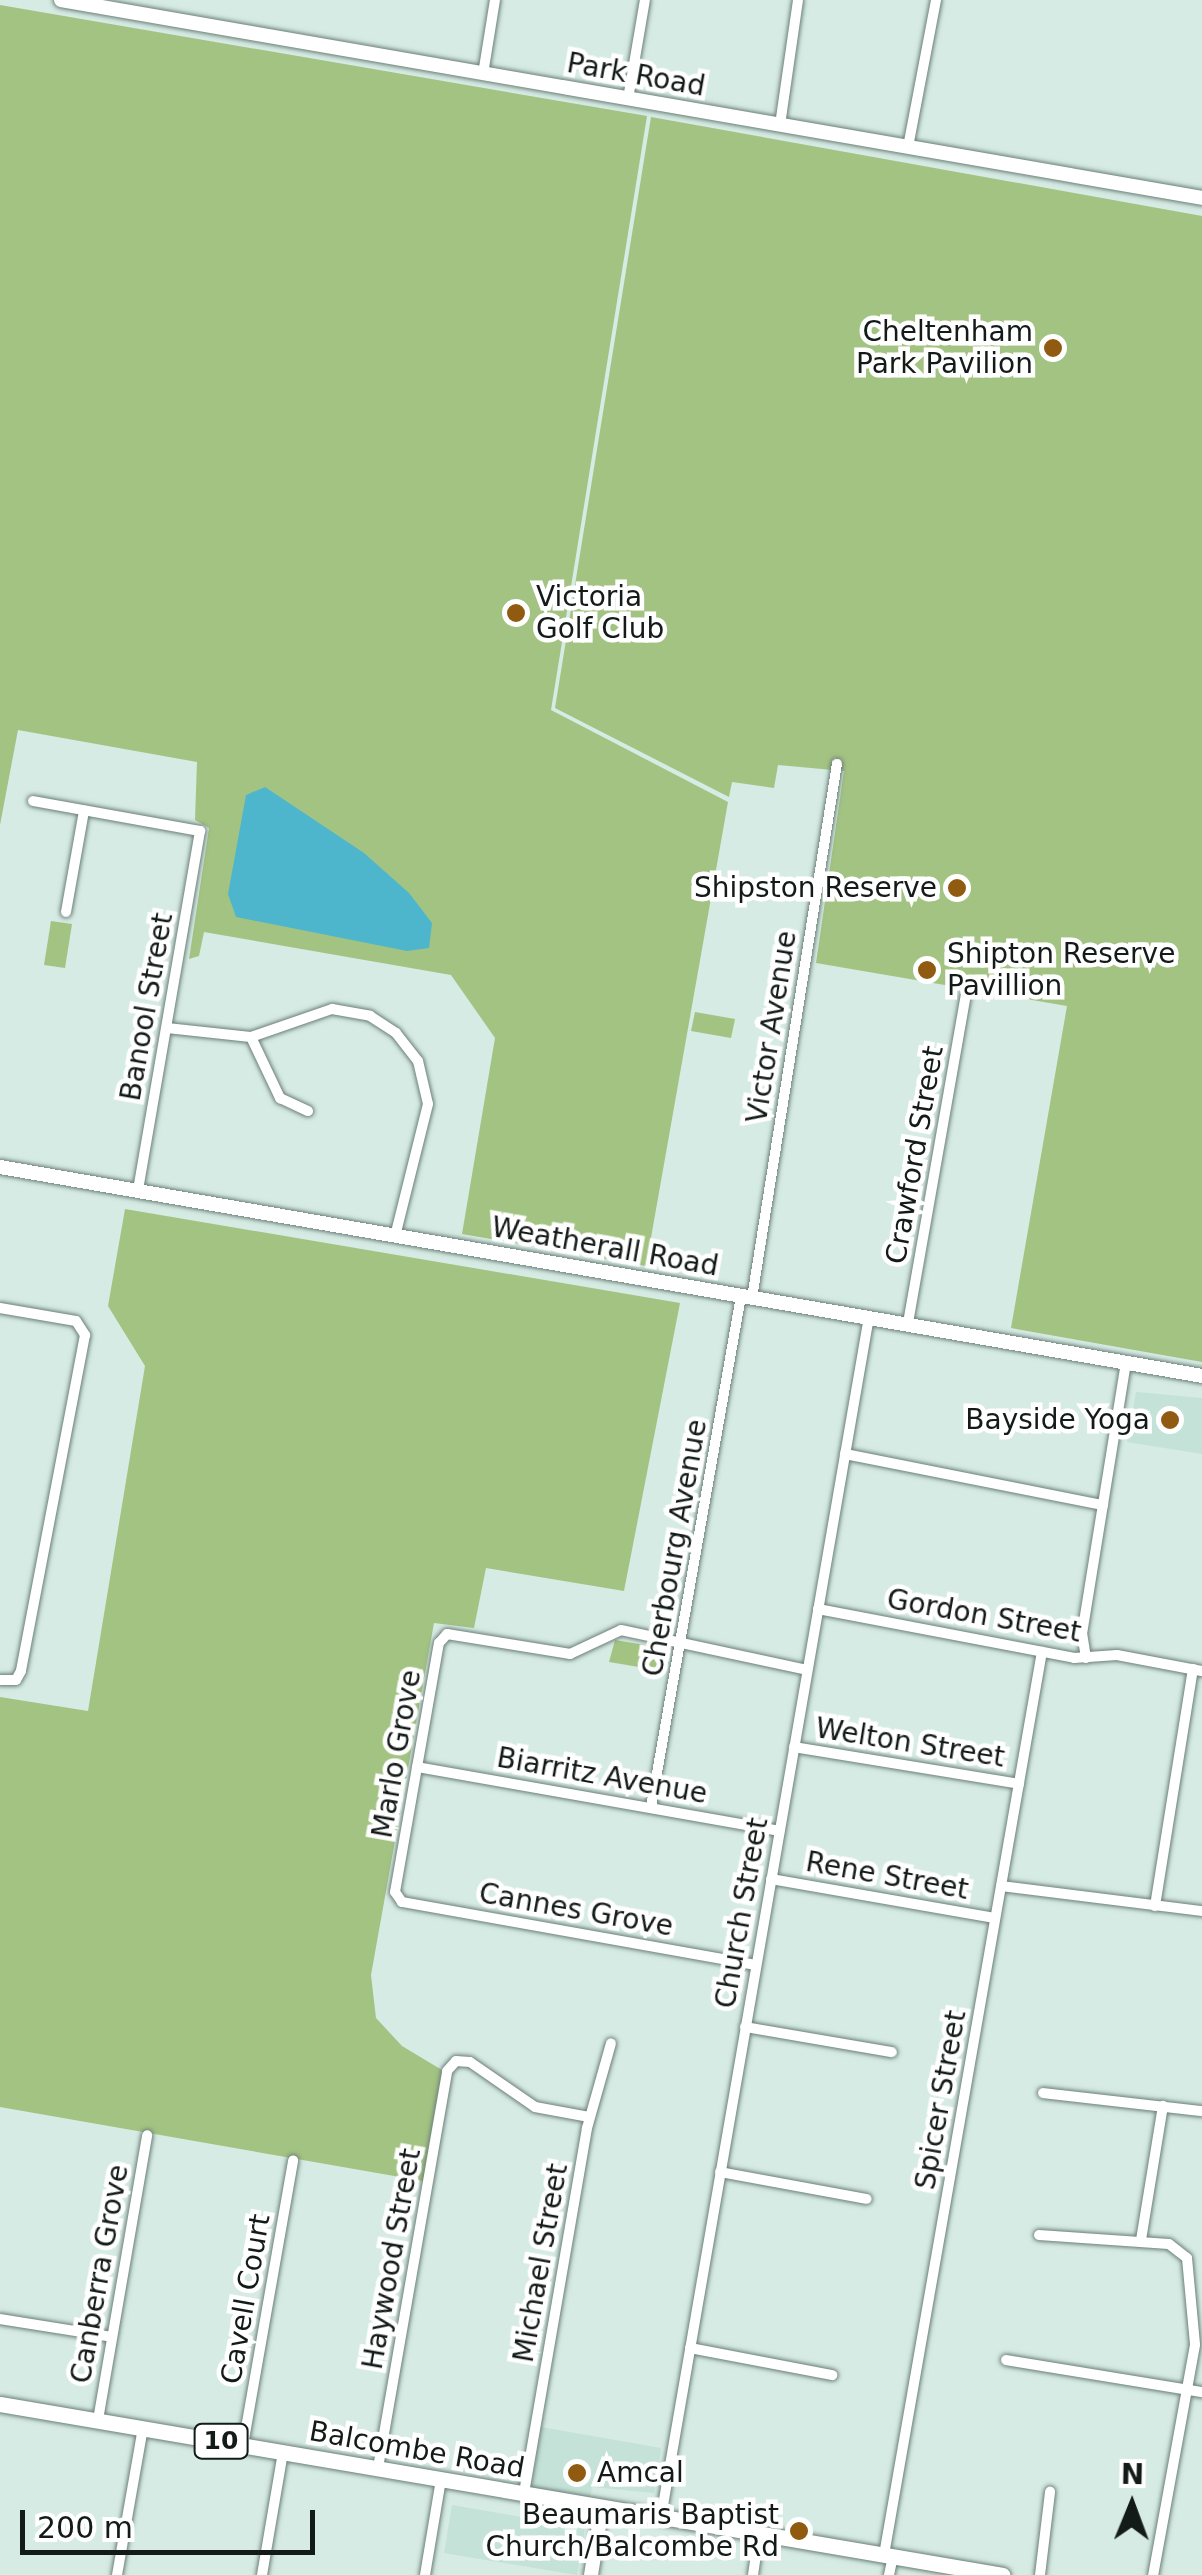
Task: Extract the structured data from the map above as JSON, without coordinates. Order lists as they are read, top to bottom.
{
  "streets": {
    "main road": ["10", "Balcombe Road"],
    "street": [
      "Park Road",
      "Banool Street",
      "Victor Avenue",
      "Crawford Street",
      "Weatherall Road",
      "Cherbourg Avenue",
      "Gordon Street",
      "Welton Street",
      "Marlo Grove",
      "Biarritz Avenue",
      "Rene Street",
      "Cannes Grove",
      "Church Street",
      "Spicer Street",
      "Haywood Street",
      "Michael Street",
      "Canberra Grove",
      "Cavell Court"
    ]
  },
  "crossings": [
    ["Banool Street", "Weatherall Road"],
    ["Victor Avenue", "Weatherall Road"],
    ["Victor Avenue", "Cherbourg Avenue"],
    ["Crawford Street", "Weatherall Road"],
    ["Weatherall Road", "Cherbourg Avenue"],
    ["Weatherall Road", "Church Street"],
    ["Cherbourg Avenue", "Marlo Grove"],
    ["Cherbourg Avenue", "Biarritz Avenue"],
    ["Gordon Street", "Church Street"],
    ["Gordon Street", "Spicer Street"],
    ["Welton Street", "Church Street"],
    ["Welton Street", "Spicer Street"],
    ["Marlo Grove", "Biarritz Avenue"],
    ["Marlo Grove", "Cannes Grove"],
    ["Biarritz Avenue", "Church Street"],
    ["Rene Street", "Church Street"],
    ["Rene Street", "Spicer Street"],
    ["Cannes Grove", "Church Street"],
    ["Church Street", "Balcombe Road"],
    ["Spicer Street", "Balcombe Road"],
    ["Haywood Street", "Michael Street"],
    ["Haywood Street", "Balcombe Road"],
    ["Michael Street", "Balcombe Road"],
    ["Canberra Grove", "Balcombe Road"],
    ["Cavell Court", "Balcombe Road"]
  ],
  "places": [
    "Cheltenham Park Pavilion",
    "Victoria Golf Club",
    "Shipston Reserve",
    "Shipton Reserve Pavillion",
    "Bayside Yoga",
    "Amcal",
    "Beaumaris Baptist Church/Balcombe Rd"
  ],
  "scale_bar": "200 m",
  "north": "top"
}
